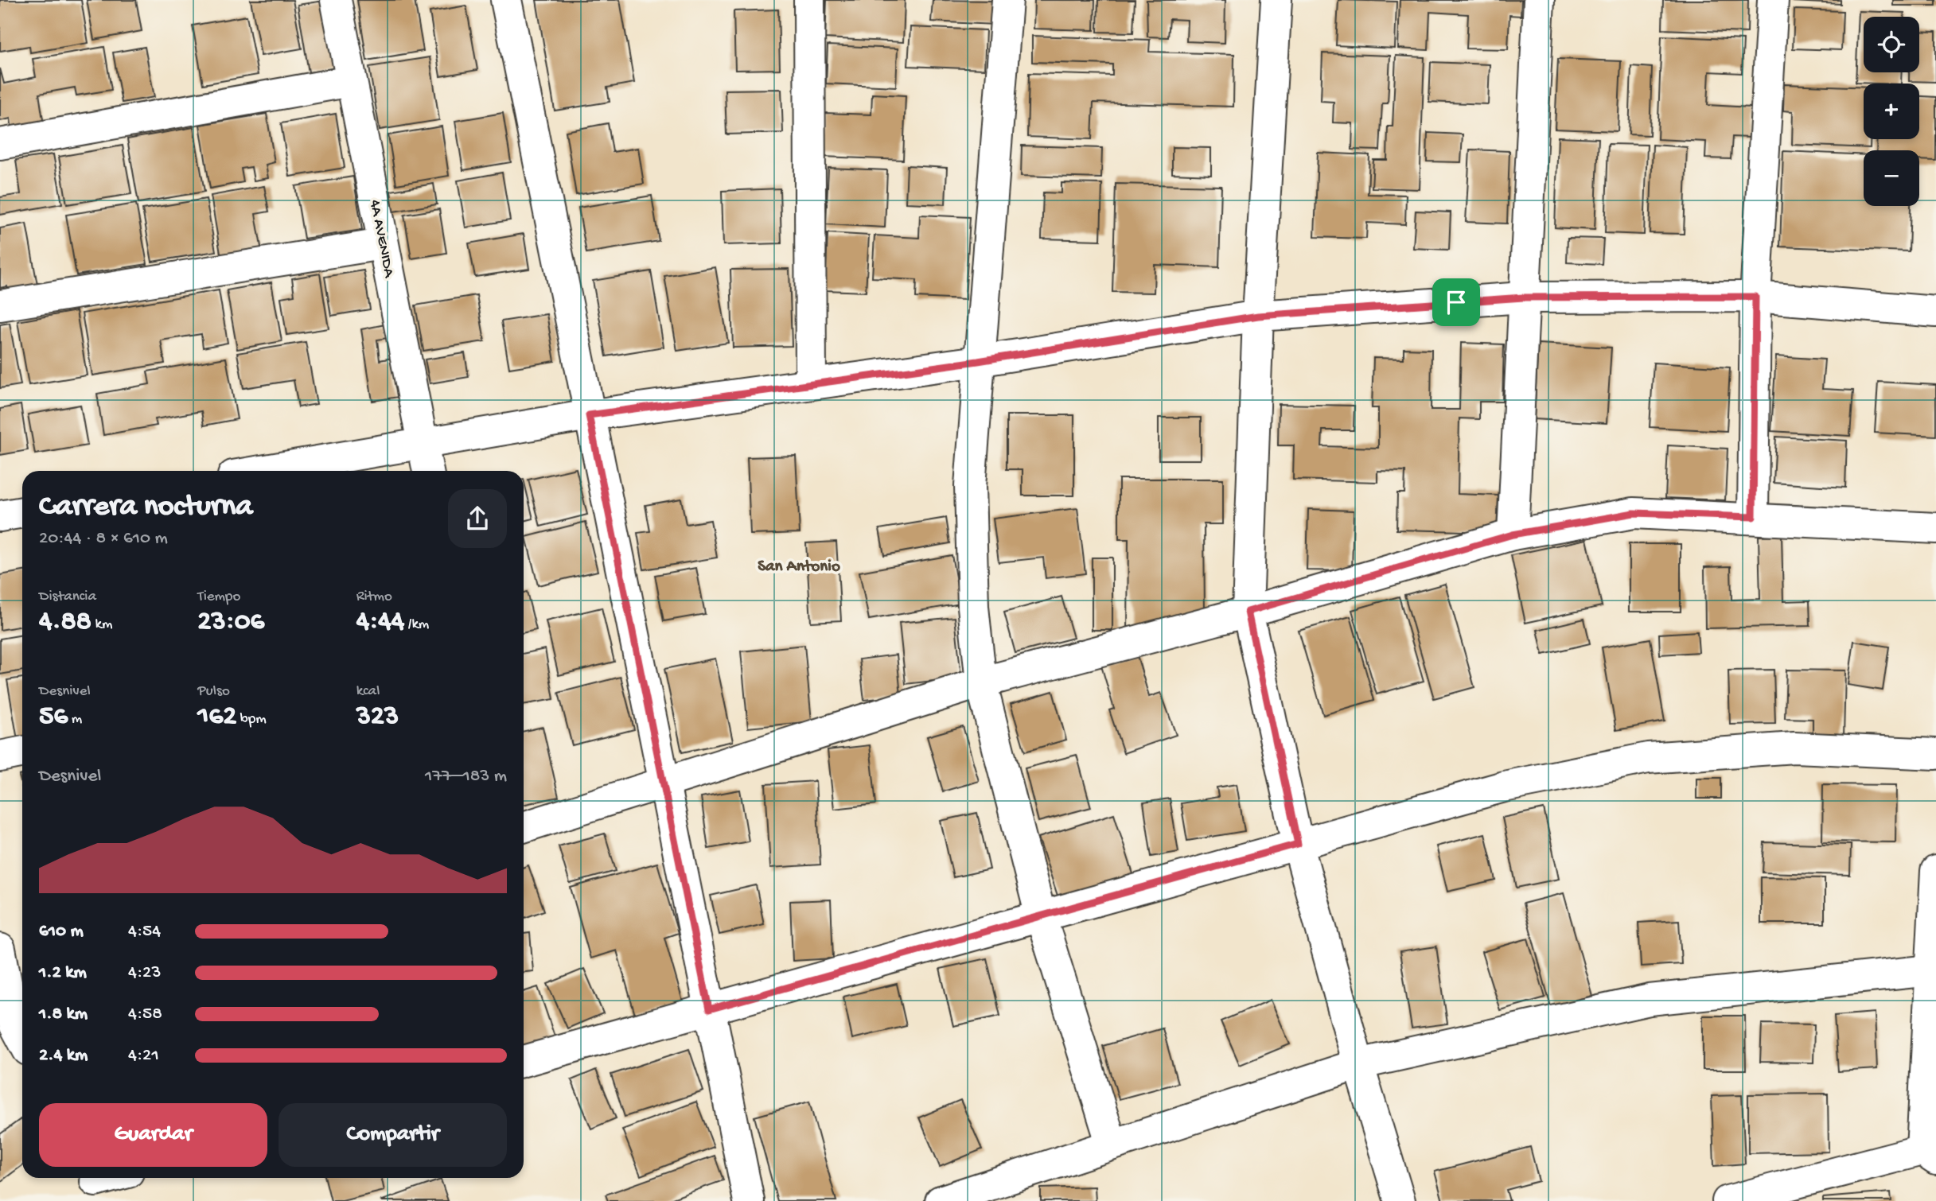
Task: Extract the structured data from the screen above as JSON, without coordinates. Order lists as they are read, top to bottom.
{
  "streets": {
    "street": ["4A AVENIDA"]
  },
  "districts": ["San Antonio"],
  "page": {
    "map_buttons": ["+", "−"],
    "heading": ["Carrera nocturna", "20:44 · 8 × 610 m"],
    "stats": [
      ["Distancia", "4.88 km"],
      ["Tiempo", "23:06"],
      ["Ritmo", "4:44 /km"],
      ["Desnivel", "56 m"],
      ["Pulso", "162 bpm"],
      ["kcal", "323"]
    ],
    "chart": ["Desnivel", "177–183 m"],
    "list": [
      {
        "name": "610 m",
        "note": "4:54"
      },
      {
        "name": "1.2 km",
        "note": "4:23"
      },
      {
        "name": "1.8 km",
        "note": "4:58"
      },
      {
        "name": "2.4 km",
        "note": "4:21"
      }
    ],
    "buttons": ["Guardar", "Compartir"]
  }
}
